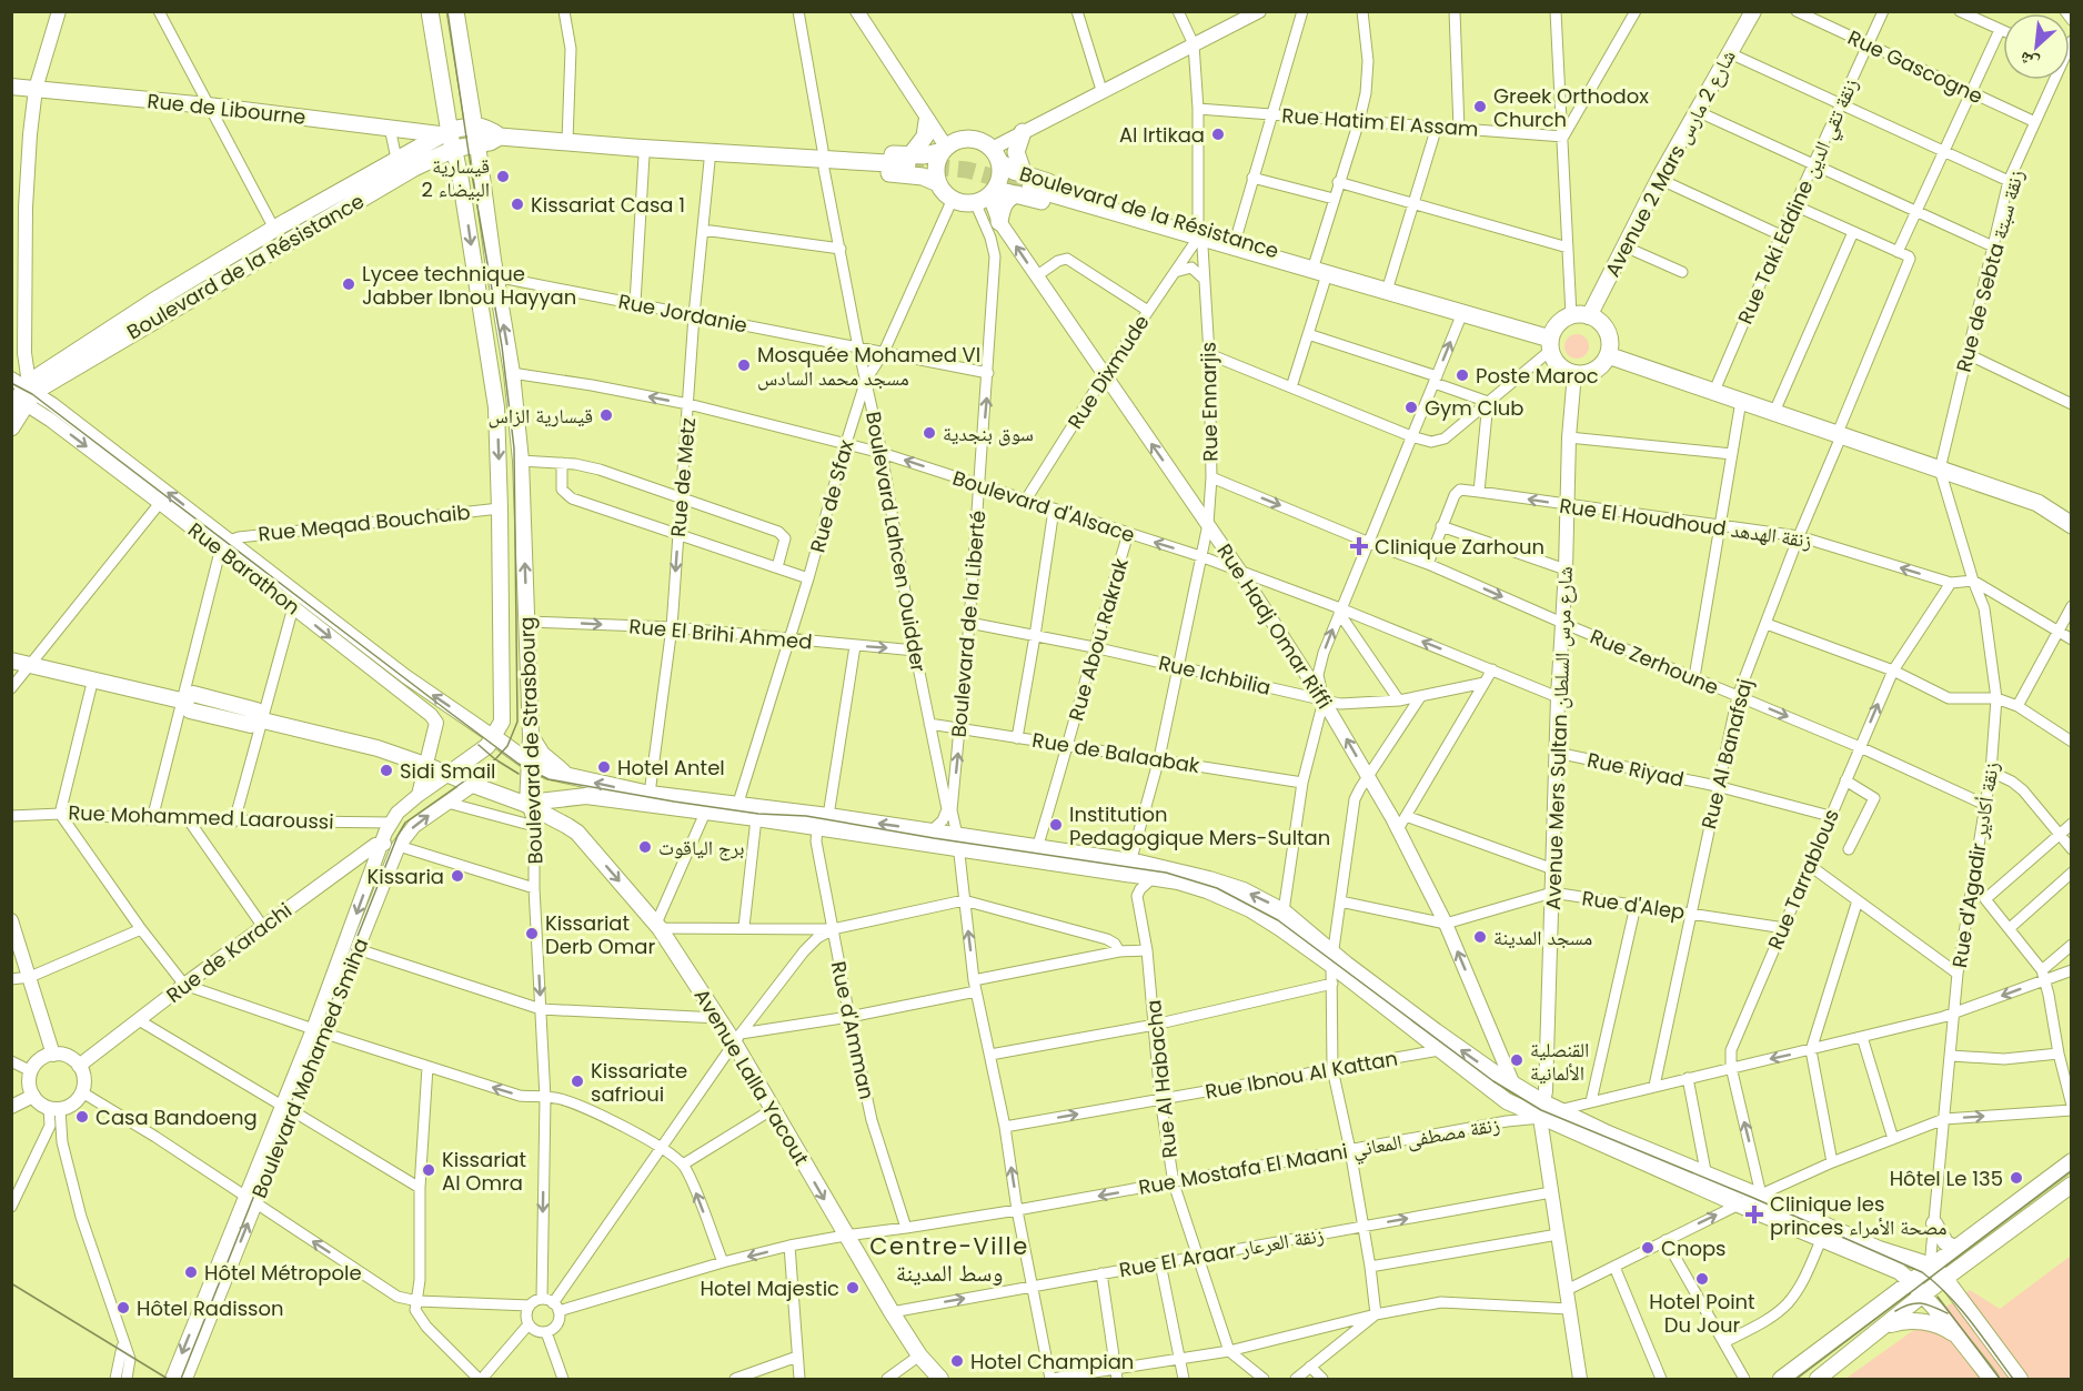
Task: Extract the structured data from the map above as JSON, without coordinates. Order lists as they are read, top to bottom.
{
  "streets": {
    "main road": [
      "Rue de Libourne",
      "Avenue 2 Mars شارع 2 مارس",
      "Boulevard de la Résistance",
      "Boulevard de Strasbourg",
      "Avenue Lalla Yacout"
    ],
    "street": [
      "Rue Gascogne",
      "Rue Hatim El Assam",
      "Rue Taki Eddine زنقة تقي الدين",
      "Rue de Sebta زنقة سبتة",
      "Rue Jordanie",
      "Rue Dixmude",
      "Rue Ennarjis",
      "Rue de Metz",
      "Rue de Sfax",
      "Boulevard d'Alsace",
      "Rue Meqad Bouchaib",
      "Rue El Houdhoud زنقة الهدهد",
      "Boulevard Lahcen Ouidder",
      "Rue Barathon",
      "Boulevard de la Liberté",
      "Rue Hadj Omar Riffi",
      "Rue El Brihi Ahmed",
      "Rue Abou Rakrak",
      "Rue Zerhoune",
      "Rue Ichbilia",
      "Avenue Mers Sultan شارع مرس السلطان",
      "Rue de Balaabak",
      "Rue Al Banafsaj",
      "Rue Riyad",
      "Rue Mohammed Laaroussi",
      "Rue d'Agadir زنقة أكادير",
      "Rue Tarrablous",
      "Rue d'Alep",
      "Rue de Karachi",
      "Rue d'Amman",
      "Boulevard Mohamed Smiha",
      "Rue Ibnou Al Kattan",
      "Rue Al Habacha",
      "Rue Mostafa El Maani زنقة مصطفى المعاني",
      "Rue El Araar زنقة العرعار"
    ]
  },
  "crossings": [
    ["Rue Gascogne", "Rue Taki Eddine زنقة تقي الدين"],
    ["Rue Gascogne", "Rue de Sebta زنقة سبتة"],
    ["Rue de Libourne", "Boulevard de la Résistance"],
    ["Avenue 2 Mars شارع 2 مارس", "Boulevard de la Résistance"],
    ["Avenue 2 Mars شارع 2 مارس", "Avenue Mers Sultan شارع مرس السلطان"],
    ["Boulevard de la Résistance", "Rue Dixmude"],
    ["Boulevard de la Résistance", "Rue Ennarjis"],
    ["Boulevard de la Résistance", "Rue de Metz"],
    ["Boulevard de la Résistance", "Rue de Sfax"],
    ["Boulevard de la Résistance", "Boulevard Lahcen Ouidder"],
    ["Boulevard de la Résistance", "Rue Barathon"],
    ["Boulevard de la Résistance", "Boulevard de la Liberté"],
    ["Boulevard de la Résistance", "Rue Hadj Omar Riffi"],
    ["Boulevard de la Résistance", "Avenue Mers Sultan شارع مرس السلطان"],
    ["Boulevard de la Résistance", "Boulevard de Strasbourg"],
    ["Rue de Sebta زنقة سبتة", "Rue d'Agadir زنقة أكادير"],
    ["Rue Jordanie", "Rue de Metz"],
    ["Rue Jordanie", "Rue de Sfax"],
    ["Rue Jordanie", "Boulevard Lahcen Ouidder"],
    ["Rue Jordanie", "Boulevard de la Liberté"],
    ["Rue Jordanie", "Boulevard de Strasbourg"],
    ["Rue Dixmude", "Rue Ennarjis"],
    ["Rue Dixmude", "Boulevard d'Alsace"],
    ["Rue Dixmude", "Rue Hadj Omar Riffi"],
    ["Rue Ennarjis", "Boulevard d'Alsace"],
    ["Rue Ennarjis", "Rue Hadj Omar Riffi"],
    ["Rue Ennarjis", "Rue Zerhoune"],
    ["Rue Ennarjis", "Rue Ichbilia"],
    ["Rue Ennarjis", "Rue de Balaabak"],
    ["Rue de Metz", "Boulevard d'Alsace"],
    ["Rue de Metz", "Rue El Brihi Ahmed"],
    ["Rue de Sfax", "Boulevard d'Alsace"],
    ["Rue de Sfax", "Boulevard Lahcen Ouidder"],
    ["Rue de Sfax", "Boulevard de la Liberté"],
    ["Rue de Sfax", "Rue Hadj Omar Riffi"],
    ["Rue de Sfax", "Rue El Brihi Ahmed"],
    ["Boulevard d'Alsace", "Boulevard Lahcen Ouidder"],
    ["Boulevard d'Alsace", "Boulevard de la Liberté"],
    ["Boulevard d'Alsace", "Rue Hadj Omar Riffi"],
    ["Boulevard d'Alsace", "Rue Abou Rakrak"],
    ["Boulevard d'Alsace", "Avenue Mers Sultan شارع مرس السلطان"],
    ["Boulevard d'Alsace", "Boulevard de Strasbourg"],
    ["Rue Meqad Bouchaib", "Boulevard de Strasbourg"],
    ["Rue El Houdhoud زنقة الهدهد", "Avenue Mers Sultan شارع مرس السلطان"],
    ["Rue El Houdhoud زنقة الهدهد", "Rue Al Banafsaj"],
    ["Rue El Houdhoud زنقة الهدهد", "Rue d'Agadir زنقة أكادير"],
    ["Rue El Houdhoud زنقة الهدهد", "Rue Tarrablous"],
    ["Boulevard Lahcen Ouidder", "Rue El Brihi Ahmed"],
    ["Boulevard Lahcen Ouidder", "Rue de Balaabak"],
    ["Rue Barathon", "Avenue Lalla Yacout"],
    ["Boulevard de la Liberté", "Rue Hadj Omar Riffi"],
    ["Boulevard de la Liberté", "Rue Ichbilia"],
    ["Boulevard de la Liberté", "Rue de Balaabak"],
    ["Boulevard de la Liberté", "Rue Ibnou Al Kattan"],
    ["Boulevard de la Liberté", "Rue Mostafa El Maani زنقة مصطفى المعاني"],
    ["Boulevard de la Liberté", "Rue El Araar زنقة العرعار"],
    ["Rue Hadj Omar Riffi", "Rue Ichbilia"],
    ["Rue Hadj Omar Riffi", "Rue d'Alep"],
    ["Rue El Brihi Ahmed", "Boulevard de Strasbourg"],
    ["Rue Abou Rakrak", "Rue Ichbilia"],
    ["Rue Abou Rakrak", "Rue de Balaabak"],
    ["Rue Zerhoune", "Avenue Mers Sultan شارع مرس السلطان"],
    ["Rue Zerhoune", "Rue Al Banafsaj"],
    ["Rue Zerhoune", "Rue d'Agadir زنقة أكادير"],
    ["Rue Zerhoune", "Rue Tarrablous"],
    ["Avenue Mers Sultan شارع مرس السلطان", "Rue Riyad"],
    ["Avenue Mers Sultan شارع مرس السلطان", "Rue d'Alep"],
    ["Avenue Mers Sultan شارع مرس السلطان", "Rue Mostafa El Maani زنقة مصطفى المعاني"],
    ["Avenue Mers Sultan شارع مرس السلطان", "Rue El Araar زنقة العرعار"],
    ["Boulevard de Strasbourg", "Boulevard Mohamed Smiha"],
    ["Boulevard de Strasbourg", "Avenue Lalla Yacout"],
    ["Boulevard de Strasbourg", "Rue Mostafa El Maani زنقة مصطفى المعاني"],
    ["Rue Al Banafsaj", "Rue Riyad"],
    ["Rue Al Banafsaj", "Rue d'Alep"],
    ["Rue Riyad", "Rue Tarrablous"],
    ["Rue Mohammed Laaroussi", "Boulevard Mohamed Smiha"],
    ["Rue Tarrablous", "Rue d'Alep"],
    ["Rue de Karachi", "Boulevard Mohamed Smiha"],
    ["Rue d'Amman", "Rue Mostafa El Maani زنقة مصطفى المعاني"],
    ["Boulevard Mohamed Smiha", "Avenue Lalla Yacout"],
    ["Rue Ibnou Al Kattan", "Rue Al Habacha"],
    ["Avenue Lalla Yacout", "Rue Mostafa El Maani زنقة مصطفى المعاني"],
    ["Avenue Lalla Yacout", "Rue El Araar زنقة العرعار"],
    ["Rue Al Habacha", "Rue Mostafa El Maani زنقة مصطفى المعاني"],
    ["Rue Al Habacha", "Rue El Araar زنقة العرعار"]
  ],
  "one_way": ["Boulevard d'Alsace", "Rue Hadj Omar Riffi", "Rue El Brihi Ahmed"],
  "districts": ["Centre-Ville وسط المدينة"],
  "places": {
    "other": [
      "Greek Orthodox Church",
      "Al Irtikaa",
      "قيسارية البيضاء 2",
      "Kissariat Casa 1",
      "Lycee technique Jabber Ibnou Hayyan",
      "Mosquée Mohamed VI مسجد محمد السادس",
      "Poste Maroc",
      "Gym Club",
      "قيسارية الزاس",
      "سوق بنجدية",
      "Hotel Antel",
      "Sidi Smail",
      "Institution Pedagogique Mers-Sultan",
      "برج الياقوت",
      "Kissaria",
      "Kissariat Derb Omar",
      "مسجد المدينة",
      "القنصلية الألمانية",
      "Kissariate safrioui",
      "Casa Bandoeng",
      "Kissariat Al Omra",
      "Hôtel Le 135",
      "Cnops",
      "Hôtel Métropole",
      "Hotel Point Du Jour",
      "Hotel Majestic",
      "Hôtel Radisson",
      "Hotel Champian"
    ],
    "health": ["Clinique Zarhoun", "Clinique les princes مصحة الأمراء"]
  },
  "north": "bottom left"
}
